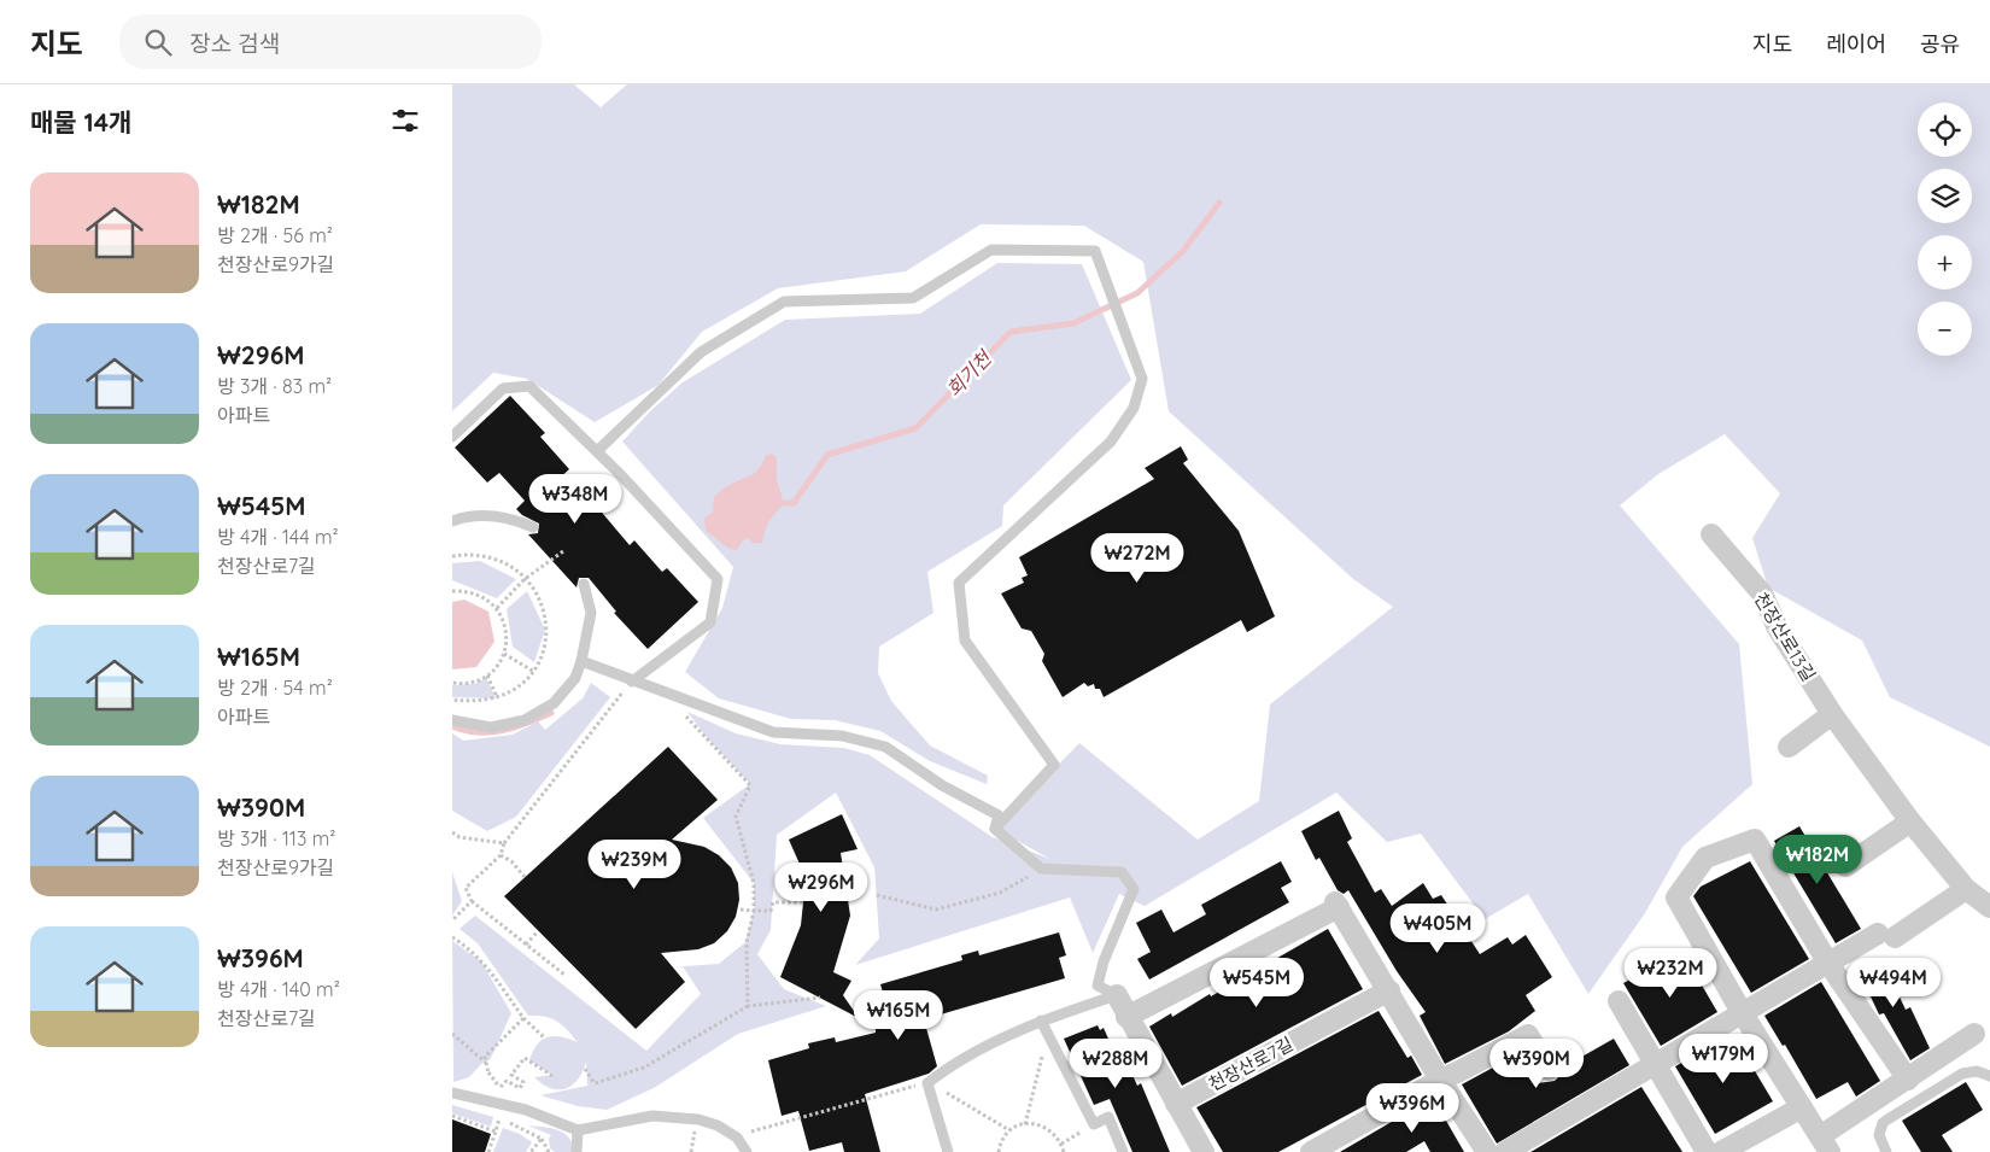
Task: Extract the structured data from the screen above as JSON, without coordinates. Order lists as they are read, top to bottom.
{
  "streets": {
    "street": ["천장산로13길", "천장산로7길"]
  },
  "water": ["회기천"],
  "page": {
    "header": "지도",
    "search": "장소 검색",
    "nav": ["지도", "레이어", "공유"],
    "heading": "매물 14개",
    "map_buttons": ["+", "−"],
    "list": [
      {
        "name": "₩182M",
        "note": "방 2개 · 56 m² · 천장산로9가길"
      },
      {
        "name": "₩296M",
        "note": "방 3개 · 83 m² · 아파트"
      },
      {
        "name": "₩545M",
        "note": "방 4개 · 144 m² · 천장산로7길"
      },
      {
        "name": "₩165M",
        "note": "방 2개 · 54 m² · 아파트"
      },
      {
        "name": "₩390M",
        "note": "방 3개 · 113 m² · 천장산로9가길"
      },
      {
        "name": "₩396M",
        "note": "방 4개 · 140 m² · 천장산로7길"
      }
    ],
    "price": [
      "₩348M",
      "₩272M",
      "₩182M",
      "₩239M",
      "₩296M",
      "₩405M",
      "₩232M",
      "₩545M",
      "₩494M",
      "₩165M",
      "₩179M",
      "₩288M",
      "₩390M",
      "₩396M"
    ]
  }
}
